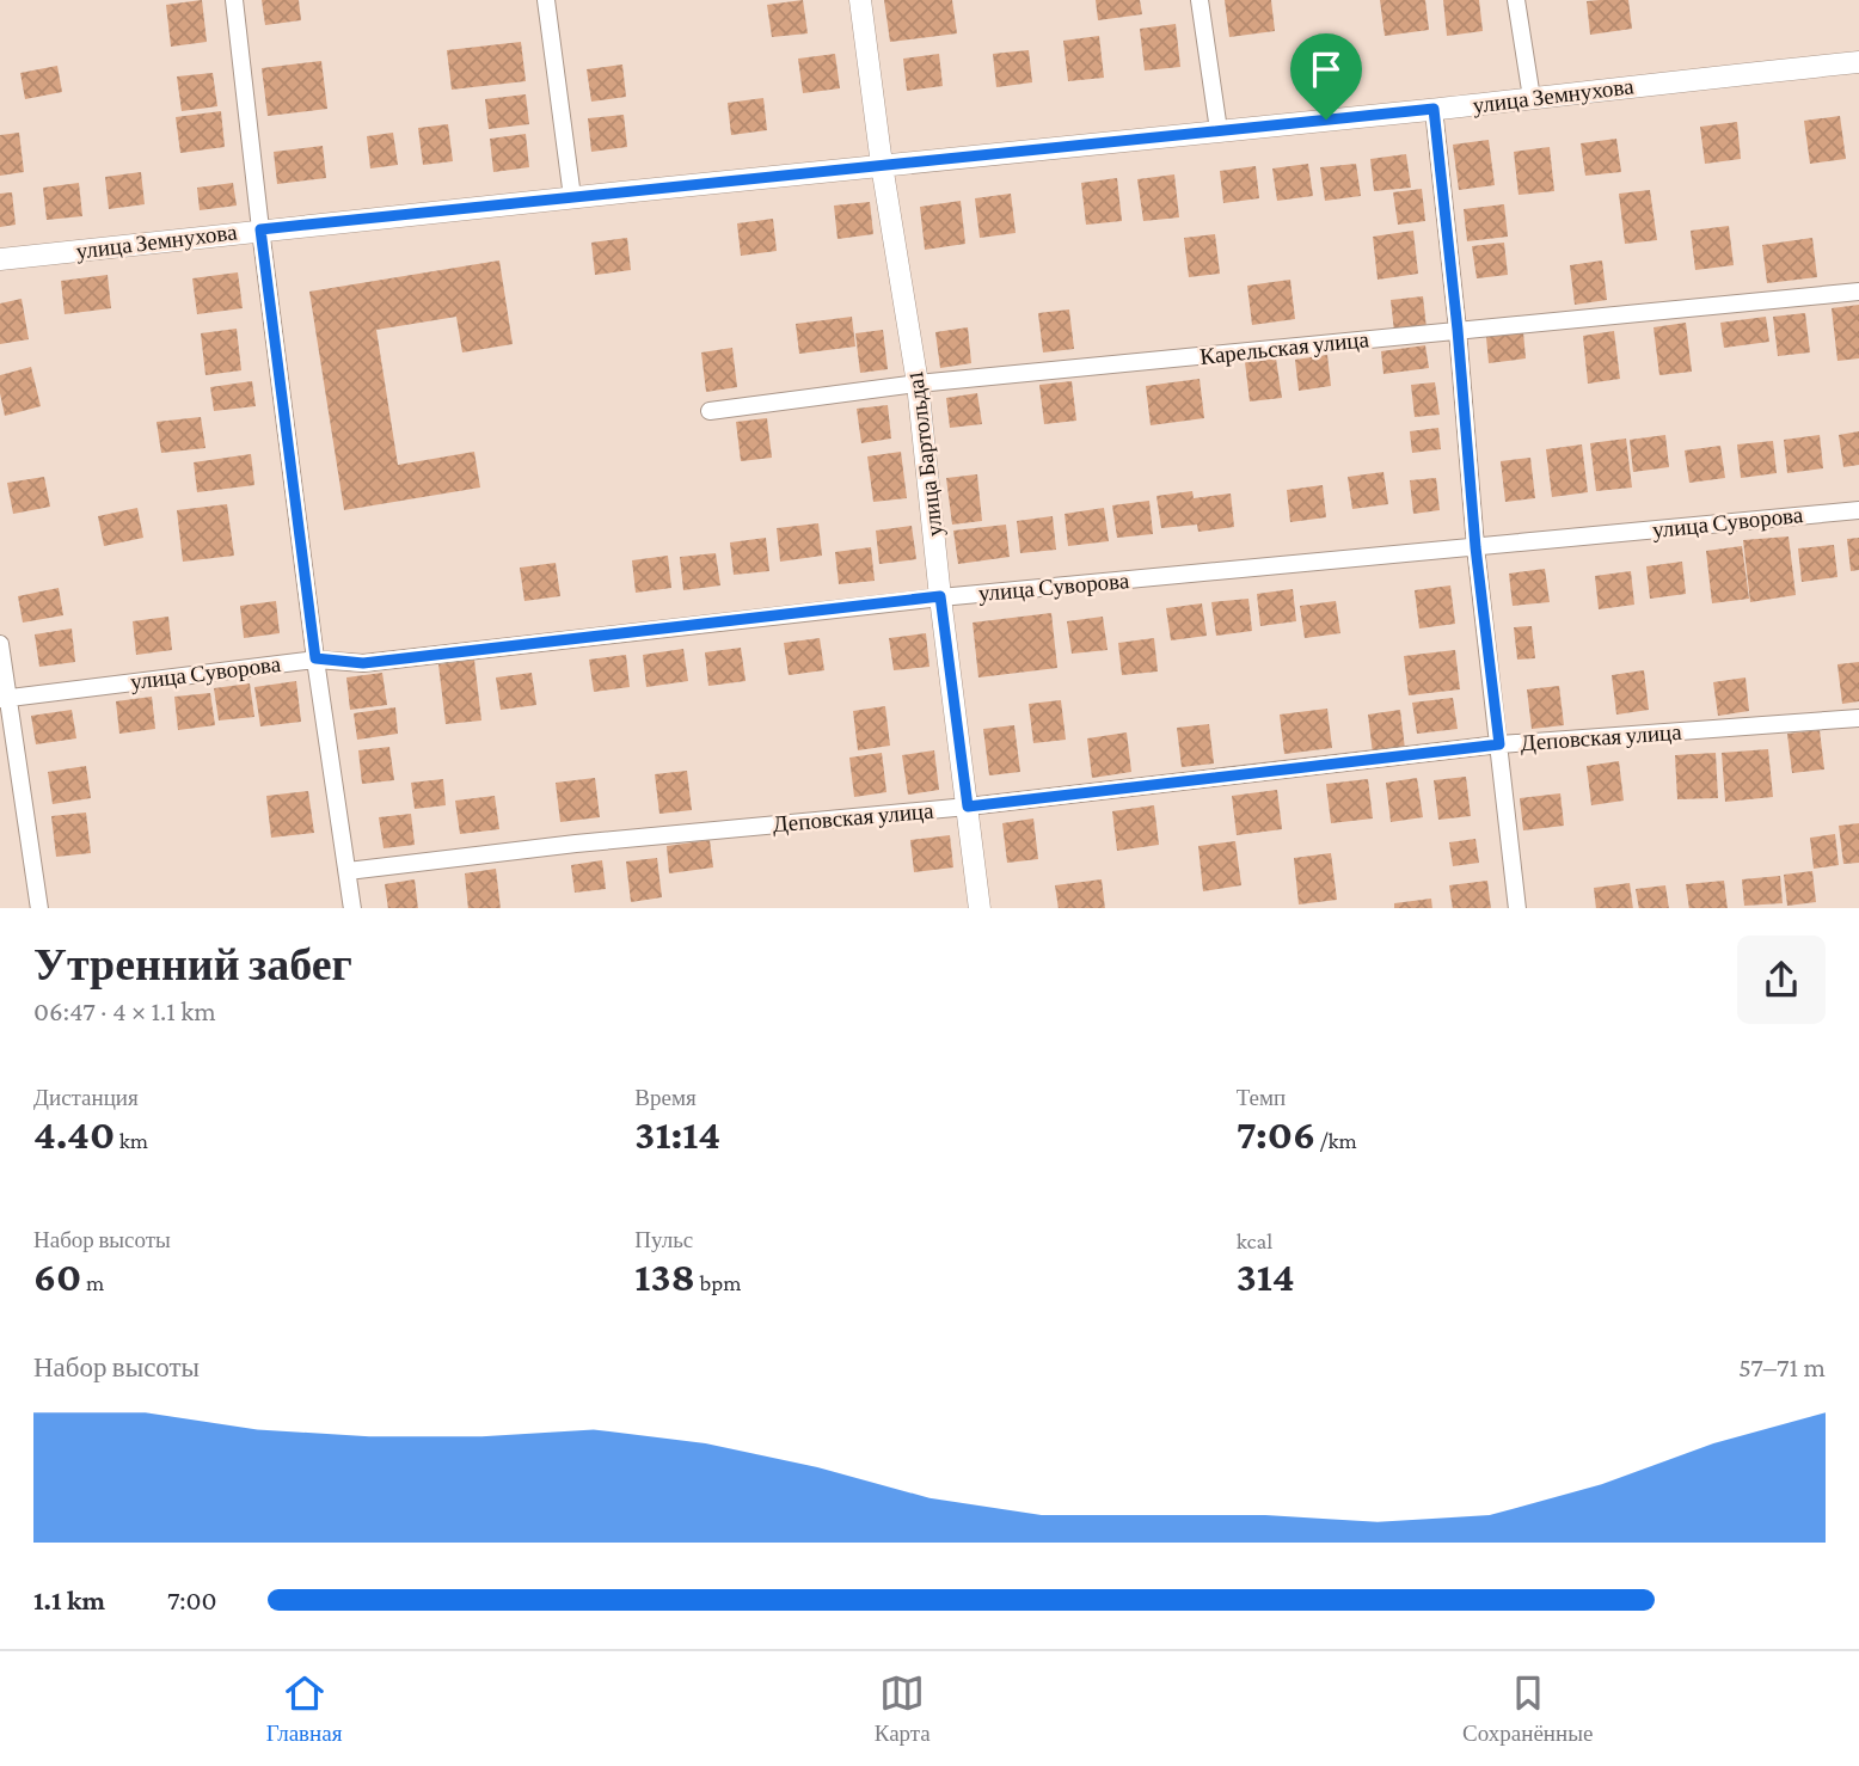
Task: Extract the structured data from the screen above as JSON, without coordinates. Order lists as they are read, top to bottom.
{
  "streets": {
    "street": [
      "улица Земнухова",
      "Карельская улица",
      "улица Бартольда1",
      "улица Суворова",
      "Деповская улица"
    ]
  },
  "crossings": [
    ["улица Земнухова", "улица Бартольда1"],
    ["Карельская улица", "улица Бартольда1"],
    ["улица Бартольда1", "улица Суворова"],
    ["улица Бартольда1", "Деповская улица"]
  ],
  "page": {
    "heading": ["Утренний забег", "06:47 · 4 × 1.1 km"],
    "stats": [
      ["Дистанция", "4.40 km"],
      ["Время", "31:14"],
      ["Темп", "7:06 /km"],
      ["Набор высоты", "60 m"],
      ["Пульс", "138 bpm"],
      ["kcal", "314"]
    ],
    "chart": ["Набор высоты", "57–71 m"],
    "list": [
      {
        "name": "1.1 km",
        "note": "7:00"
      }
    ],
    "tabs": ["Главная", "Карта", "Сохранённые"]
  }
}
